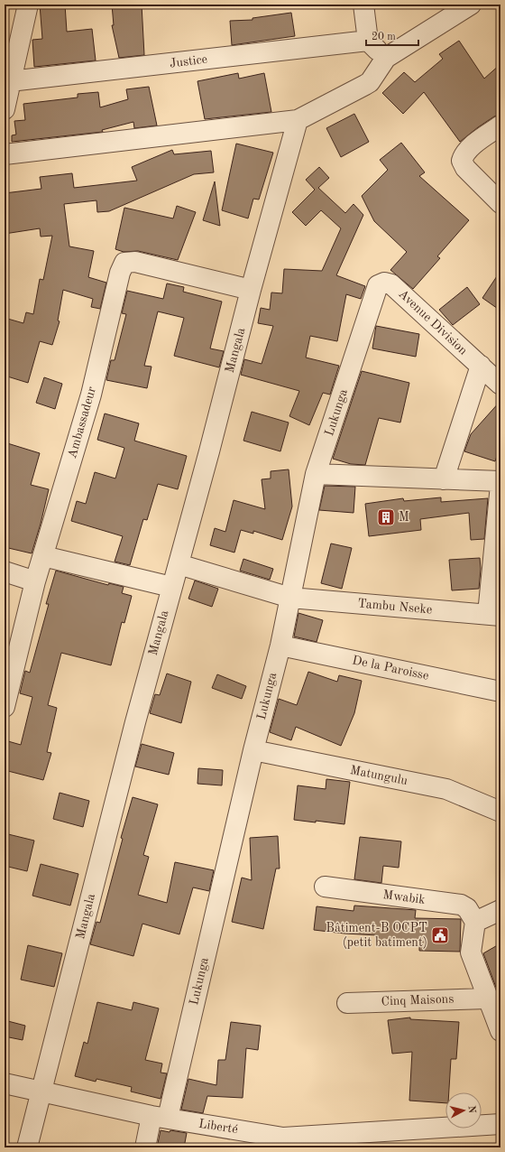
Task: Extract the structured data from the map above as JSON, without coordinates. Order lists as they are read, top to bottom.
{
  "streets": {
    "street": [
      "Justice",
      "Avenue Division",
      "Mangala",
      "Lukunga",
      "Ambassadeur",
      "Tambu Nseke",
      "De la Paroisse",
      "Matungulu",
      "Mwabik",
      "Cinq Maisons",
      "Liberté"
    ]
  },
  "crossings": [
    ["Avenue Division", "Lukunga"],
    ["Mangala", "Ambassadeur"],
    ["Mangala", "Tambu Nseke"],
    ["Mangala", "Liberté"],
    ["Lukunga", "Tambu Nseke"],
    ["Lukunga", "De la Paroisse"],
    ["Lukunga", "Matungulu"],
    ["Lukunga", "Liberté"]
  ],
  "places": {
    "building": ["M"],
    "public building": ["Bâtiment-B OCPT (petit batiment)"]
  },
  "scale_bar": "20 m",
  "north": "right"
}
